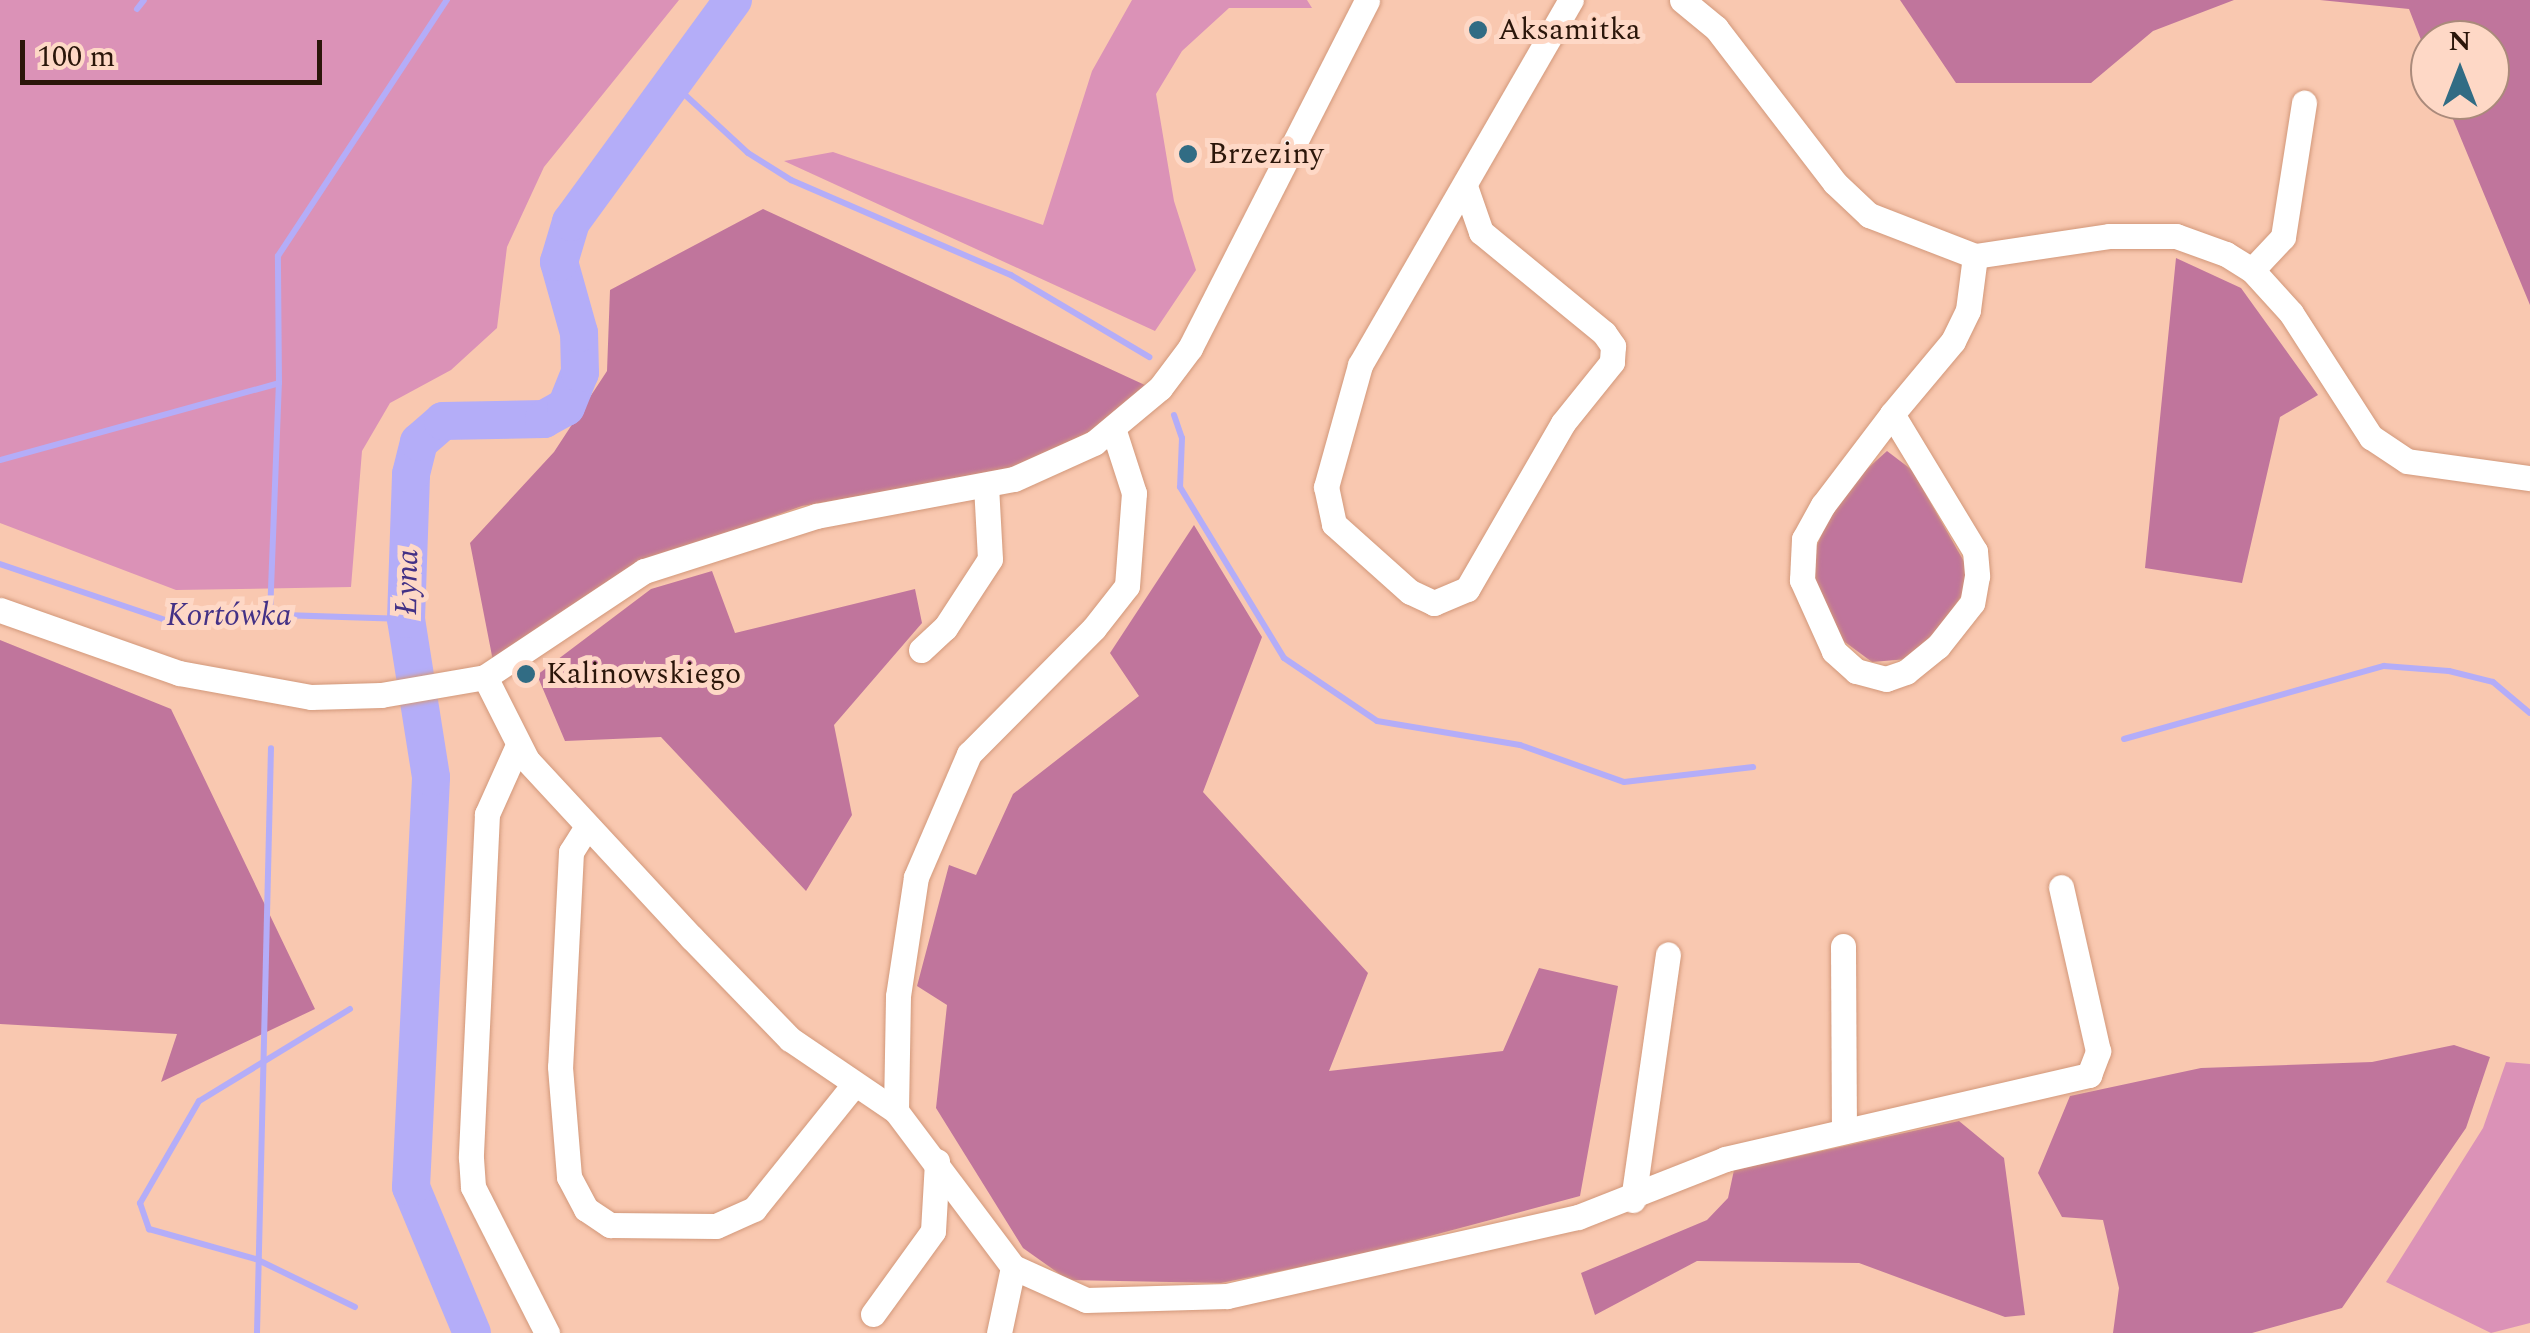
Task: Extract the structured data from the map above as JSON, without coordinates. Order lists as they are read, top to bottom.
{
  "water": ["Łyna", "Kortówka"],
  "places": ["Aksamitka", "Brzeziny", "Kalinowskiego"],
  "scale_bar": "100 m",
  "north": "top"
}
